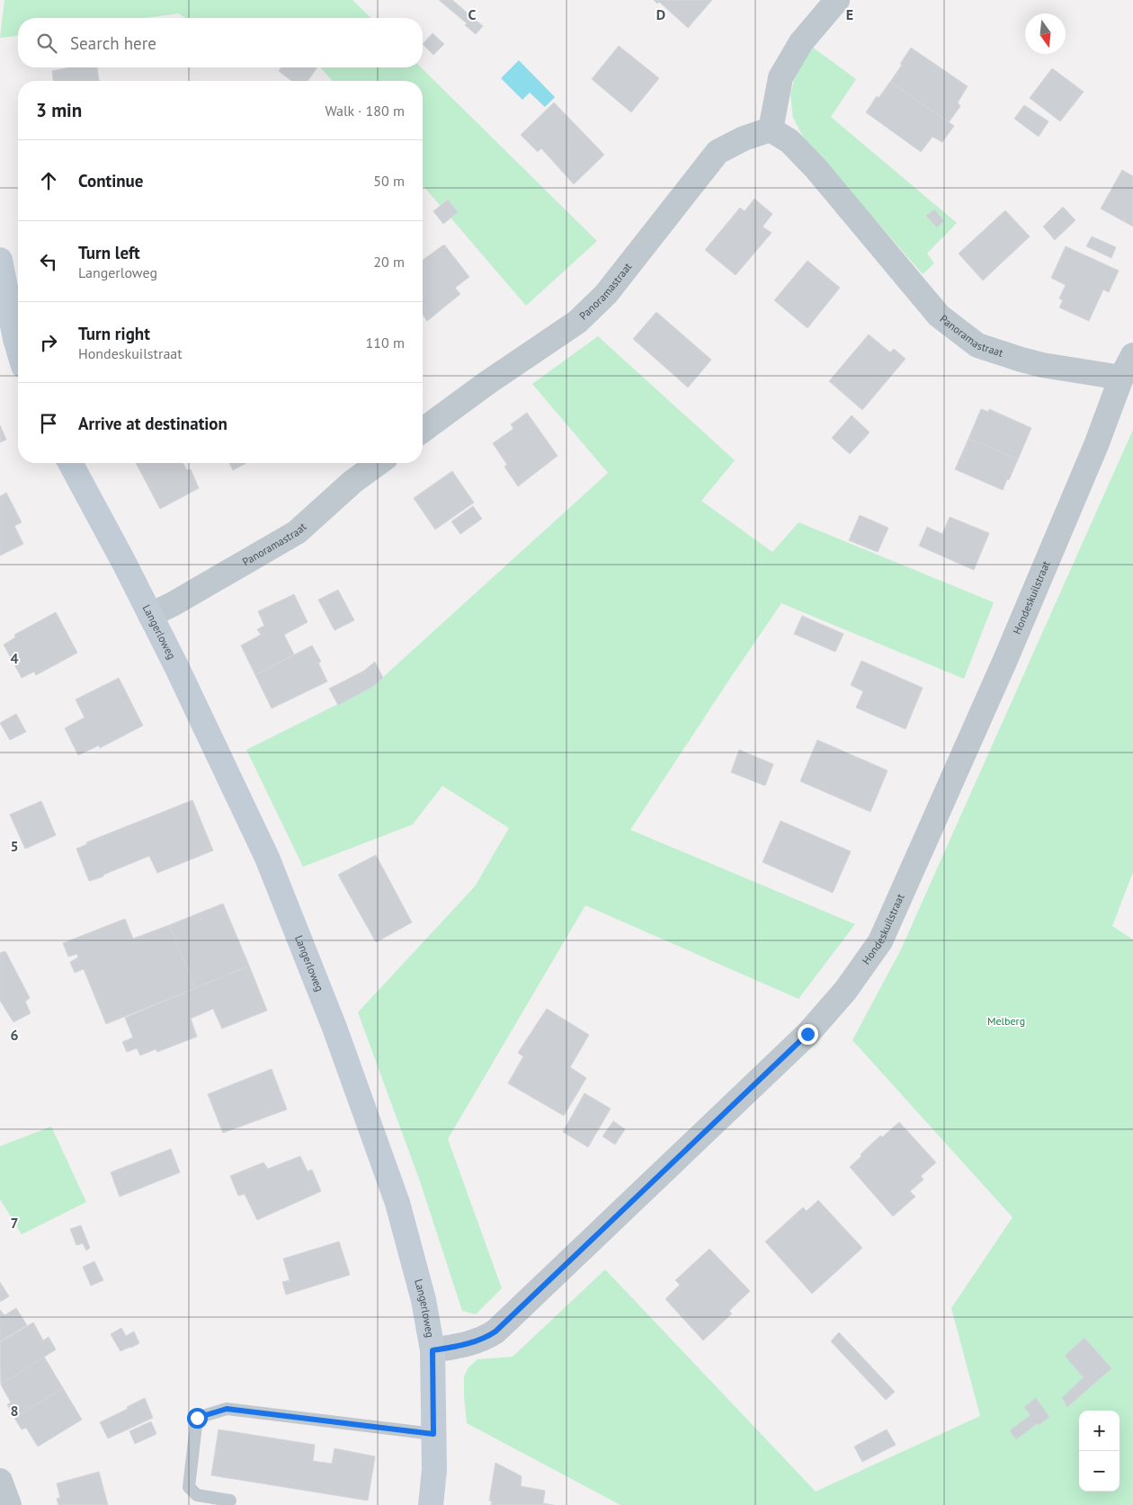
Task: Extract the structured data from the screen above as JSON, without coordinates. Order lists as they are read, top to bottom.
{
  "streets": {
    "street": ["Panoramastraat", "Hondeskuilstraat", "Langerloweg"]
  },
  "crossings": [
    ["Panoramastraat", "Hondeskuilstraat"],
    ["Panoramastraat", "Langerloweg"],
    ["Hondeskuilstraat", "Langerloweg"]
  ],
  "parks": ["Melberg"],
  "north": "bottom",
  "page": {
    "search": "Search here",
    "heading": ["3 min", "Walk · 180 m"],
    "list": [
      ["Continue", "50 m"],
      ["Turn left", "Langerloweg", "20 m"],
      ["Turn right", "Hondeskuilstraat", "110 m"],
      "Arrive at destination"
    ],
    "map_buttons": ["+", "−"]
  },
  "grid": {
    "columns": ["C", "D", "E"],
    "rows": [
      "4",
      "5",
      "6",
      "7",
      "8"
    ]
  }
}
